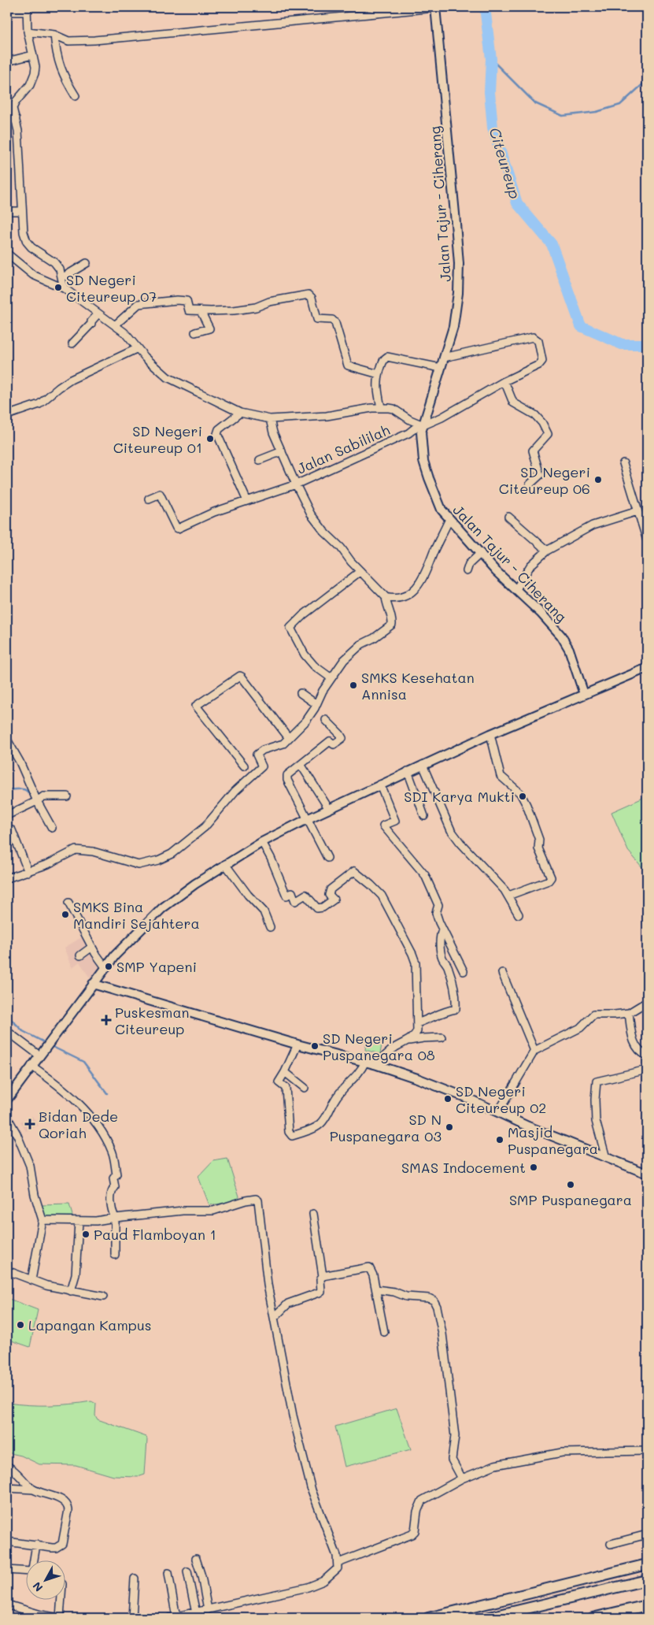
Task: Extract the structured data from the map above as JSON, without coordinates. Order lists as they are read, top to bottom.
{
  "streets": {
    "main road": ["Jalan Tajur - Ciherang"],
    "street": ["Jalan Sabililah"]
  },
  "crossings": [
    ["Jalan Tajur - Ciherang", "Jalan Sabililah"]
  ],
  "water": ["Citeureup"],
  "places": {
    "other": [
      "SD Negeri Citeureup 07",
      "SD Negeri Citeureup 01",
      "SD Negeri Citeureup 06",
      "SMKS Kesehatan Annisa",
      "SDI Karya Mukti",
      "SMKS Bina Mandiri Sejahtera",
      "SMP Yapeni",
      "SD Negeri Puspanegara 08",
      "SD Negeri Citeureup 02",
      "SD N Puspanegara 03",
      "Masjid Puspanegara",
      "SMAS Indocement",
      "SMP Puspanegara",
      "Paud Flamboyan 1",
      "Lapangan Kampus"
    ],
    "health": ["Puskesman Citeureup", "Bidan Dede Qoriah"]
  },
  "north": "bottom left"
}
